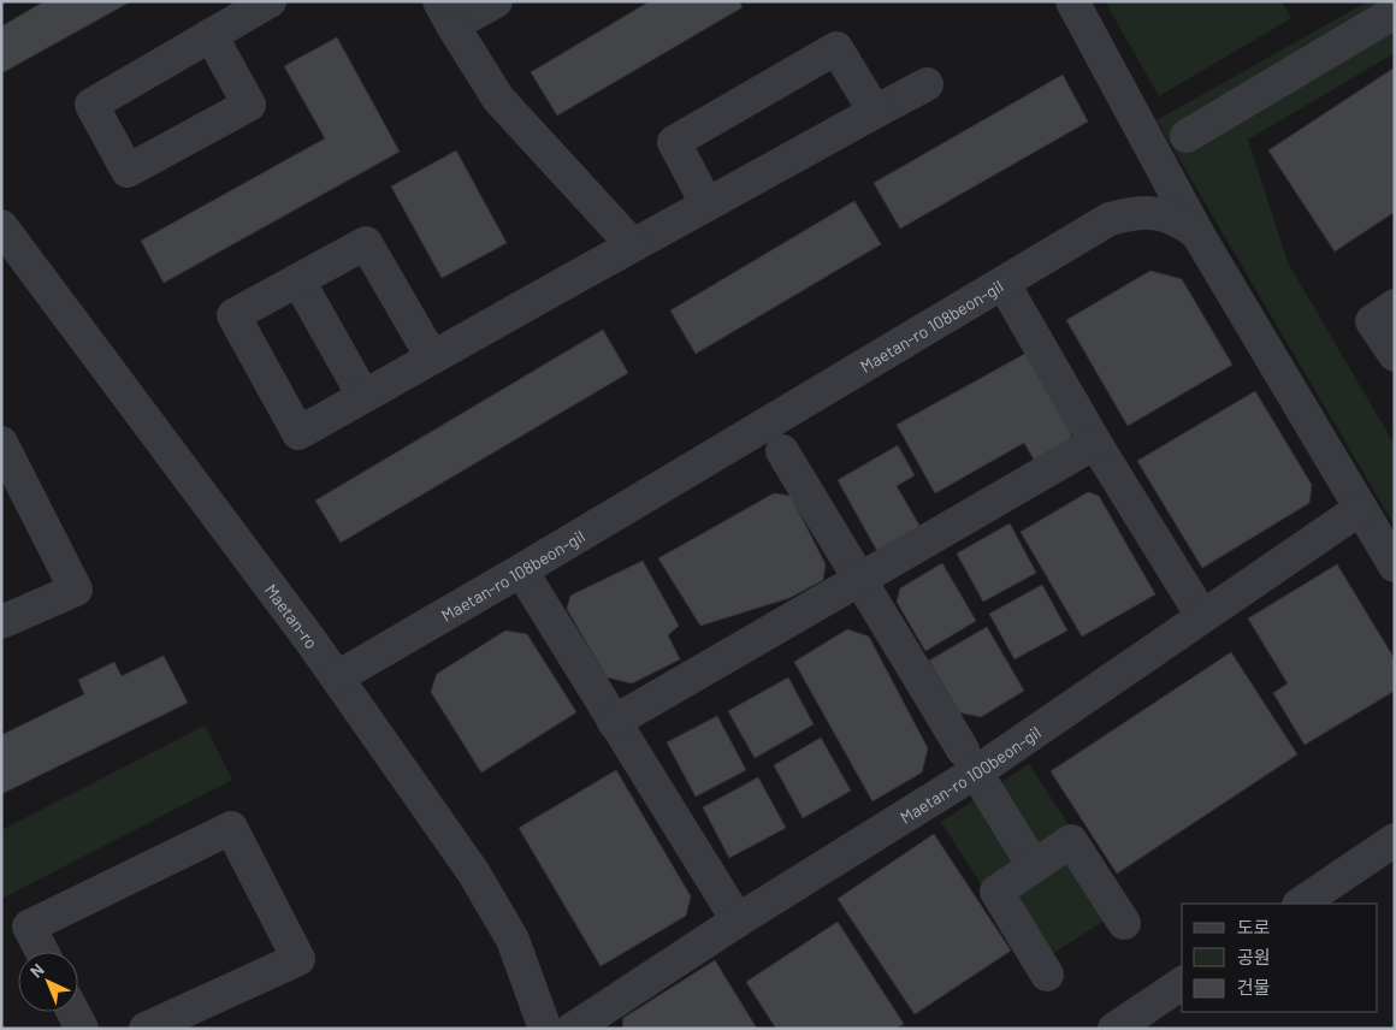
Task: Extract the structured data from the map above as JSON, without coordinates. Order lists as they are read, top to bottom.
{
  "streets": {
    "street": ["Maetan-ro 108beon-gil", "Maetan-ro", "Maetan-ro 100beon-gil"]
  },
  "crossings": [
    ["Maetan-ro 108beon-gil", "Maetan-ro"],
    ["Maetan-ro 108beon-gil", "Maetan-ro 100beon-gil"]
  ],
  "legend": ["도로", "공원", "건물"],
  "north": "top left"
}
